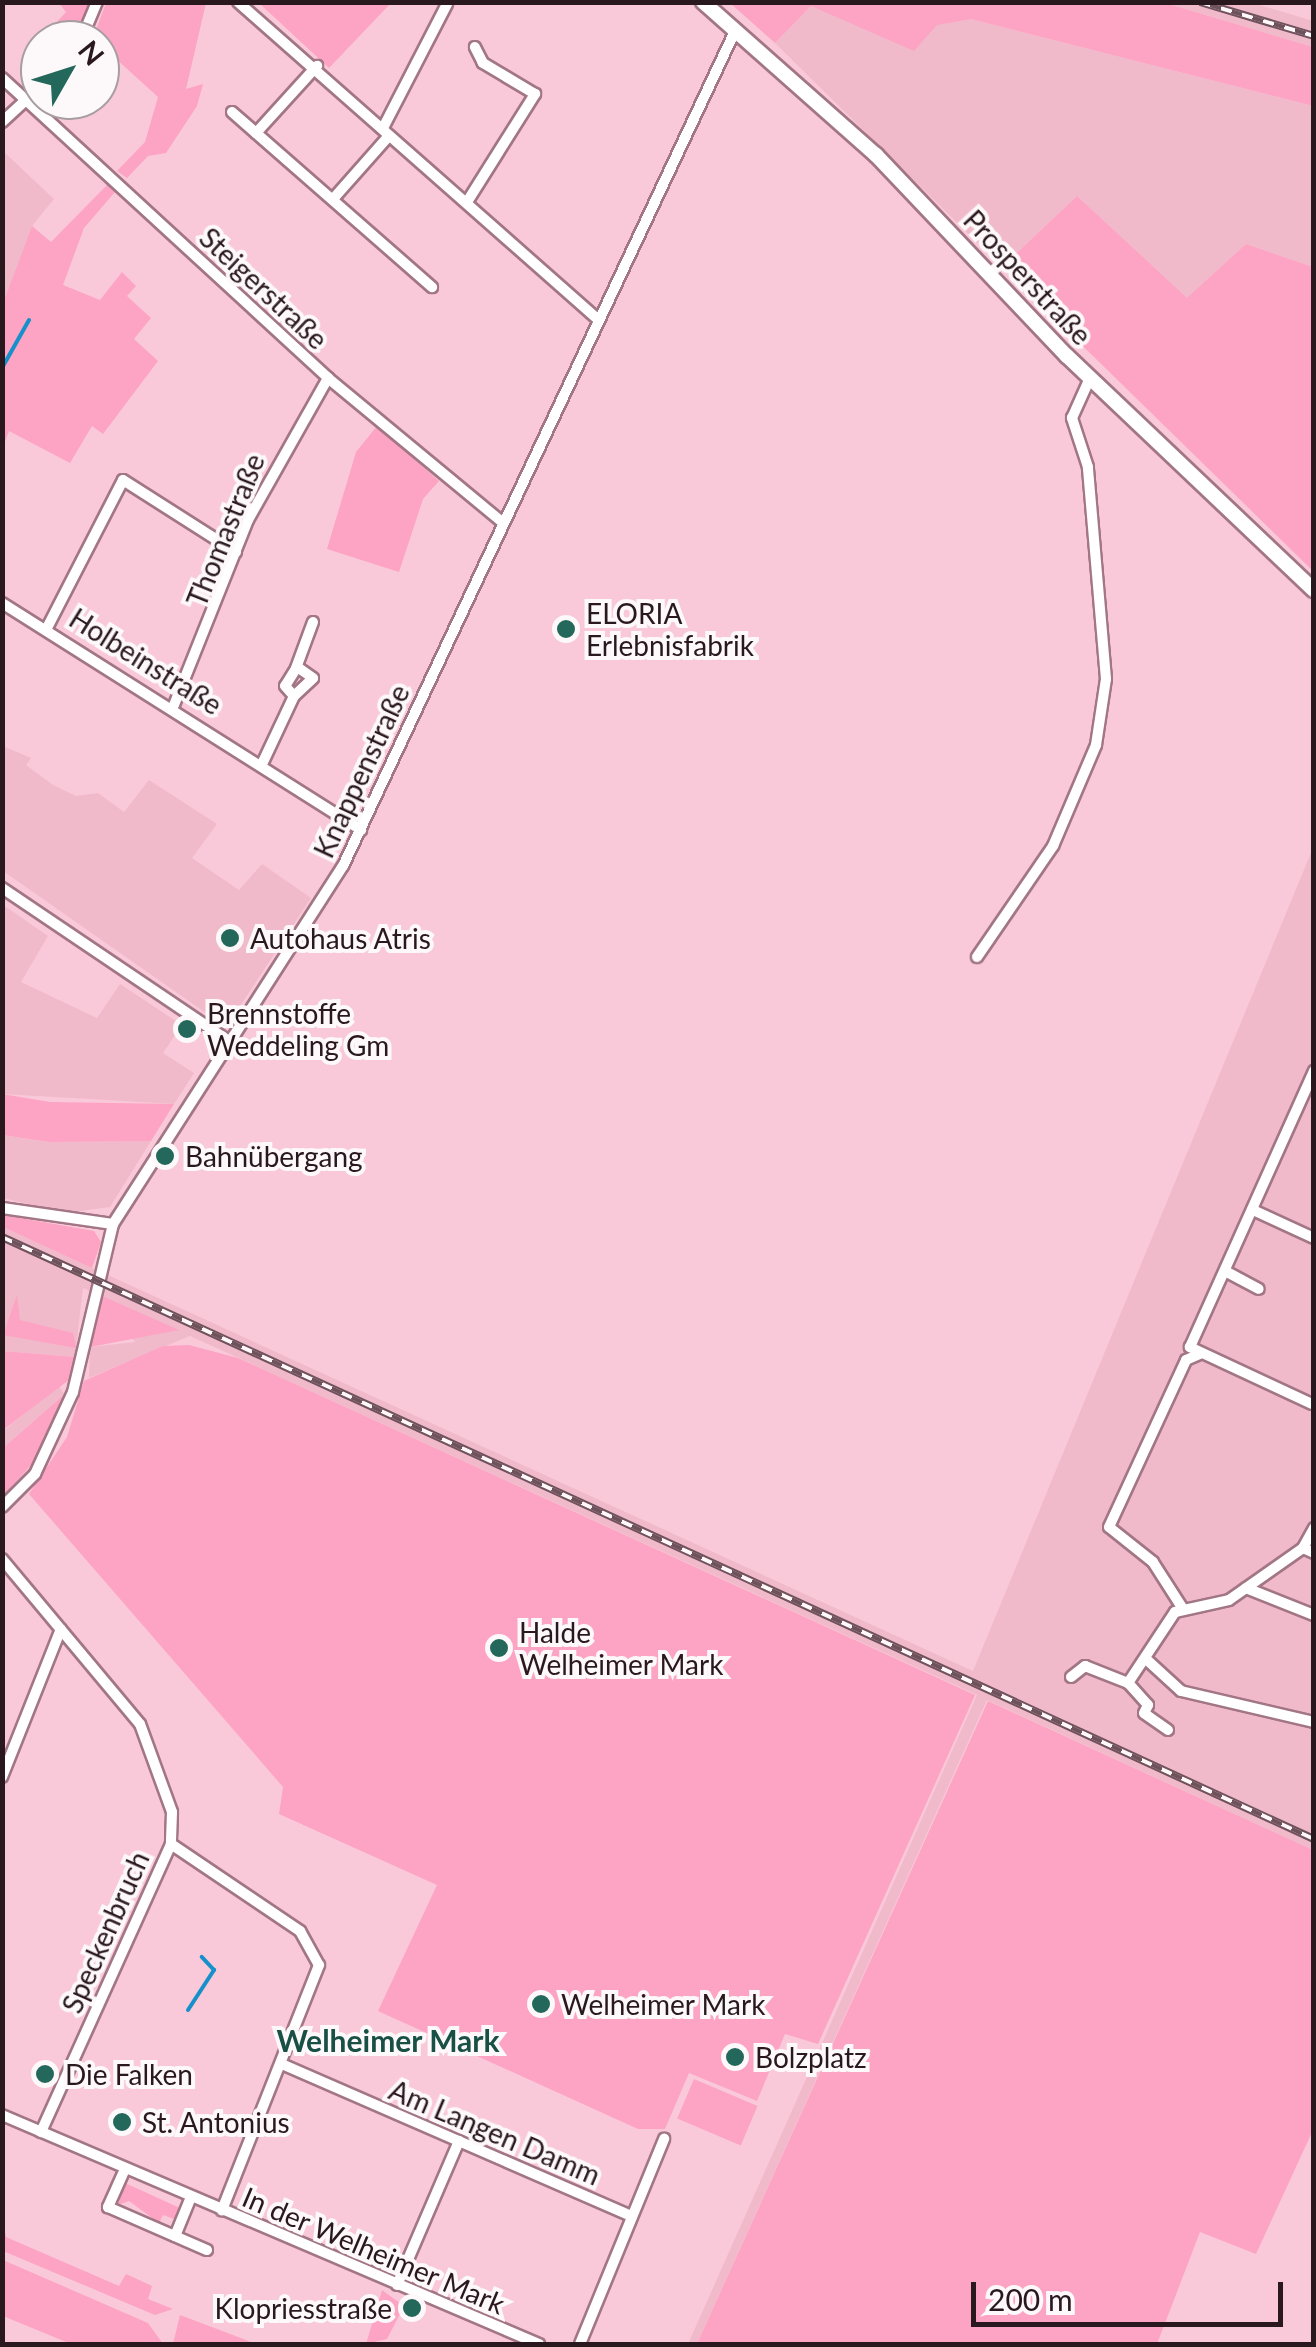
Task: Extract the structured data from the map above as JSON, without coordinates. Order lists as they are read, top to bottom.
{
  "streets": {
    "main road": ["Prosperstraße"],
    "street": [
      "Steigerstraße",
      "Thomastraße",
      "Holbeinstraße",
      "Knappenstraße",
      "Speckenbruch",
      "Am Langen Damm",
      "In der Welheimer Mark"
    ]
  },
  "crossings": [
    ["Prosperstraße", "Knappenstraße"],
    ["Steigerstraße", "Thomastraße"],
    ["Steigerstraße", "Knappenstraße"],
    ["Thomastraße", "Holbeinstraße"],
    ["Holbeinstraße", "Knappenstraße"],
    ["Speckenbruch", "In der Welheimer Mark"]
  ],
  "districts": ["Welheimer Mark"],
  "places": [
    "ELORIA Erlebnisfabrik",
    "Autohaus Atris",
    "Brennstoffe Weddeling Gm",
    "Bahnübergang",
    "Halde Welheimer Mark",
    "Welheimer Mark",
    "Bolzplatz",
    "Die Falken",
    "St. Antonius",
    "Klopriesstraße"
  ],
  "scale_bar": "200 m",
  "north": "top right"
}
